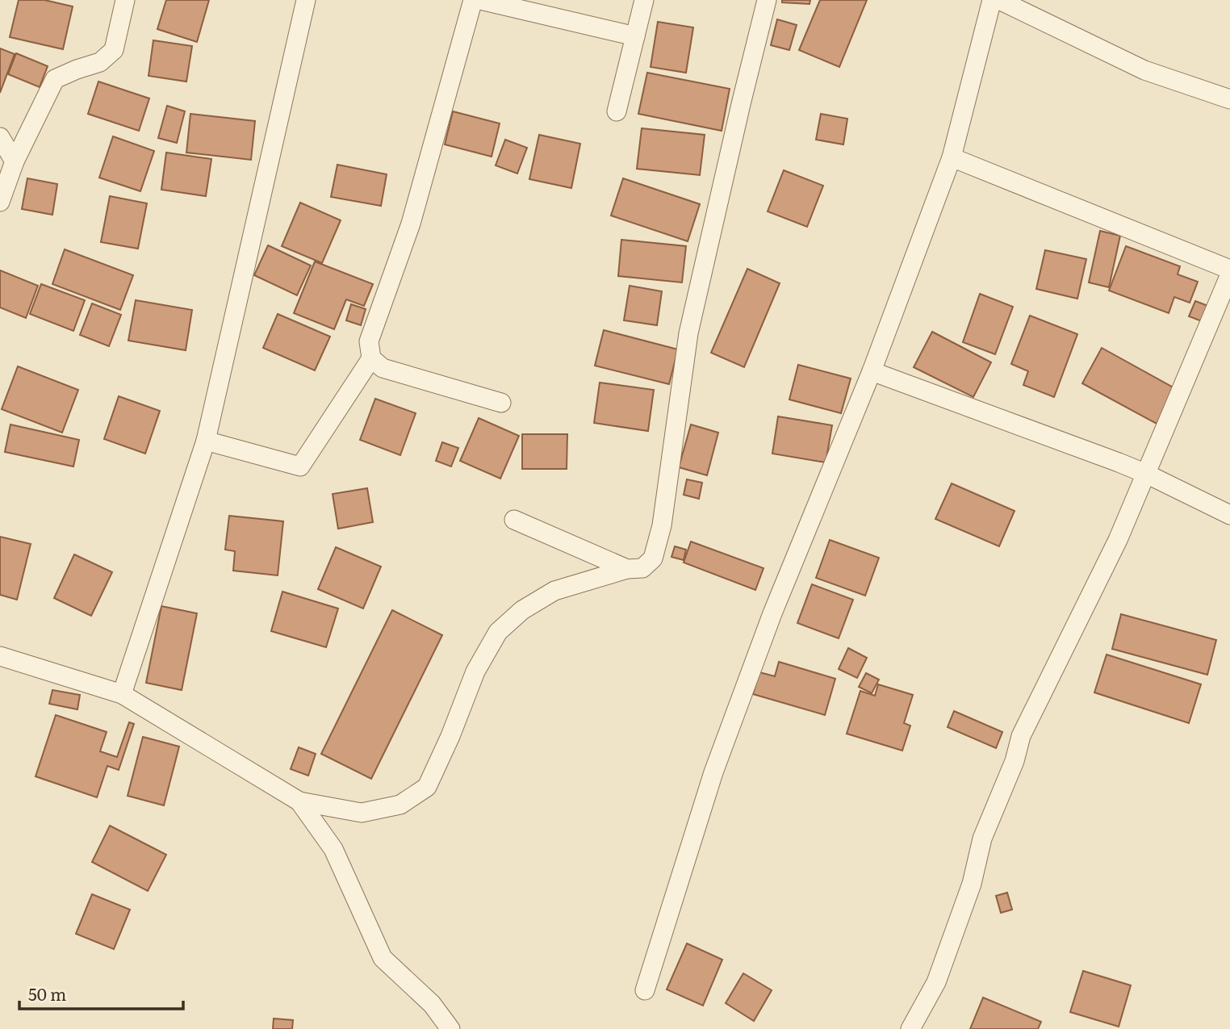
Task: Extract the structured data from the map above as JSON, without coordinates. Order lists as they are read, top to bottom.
{
  "scale_bar": "50 m"
}
